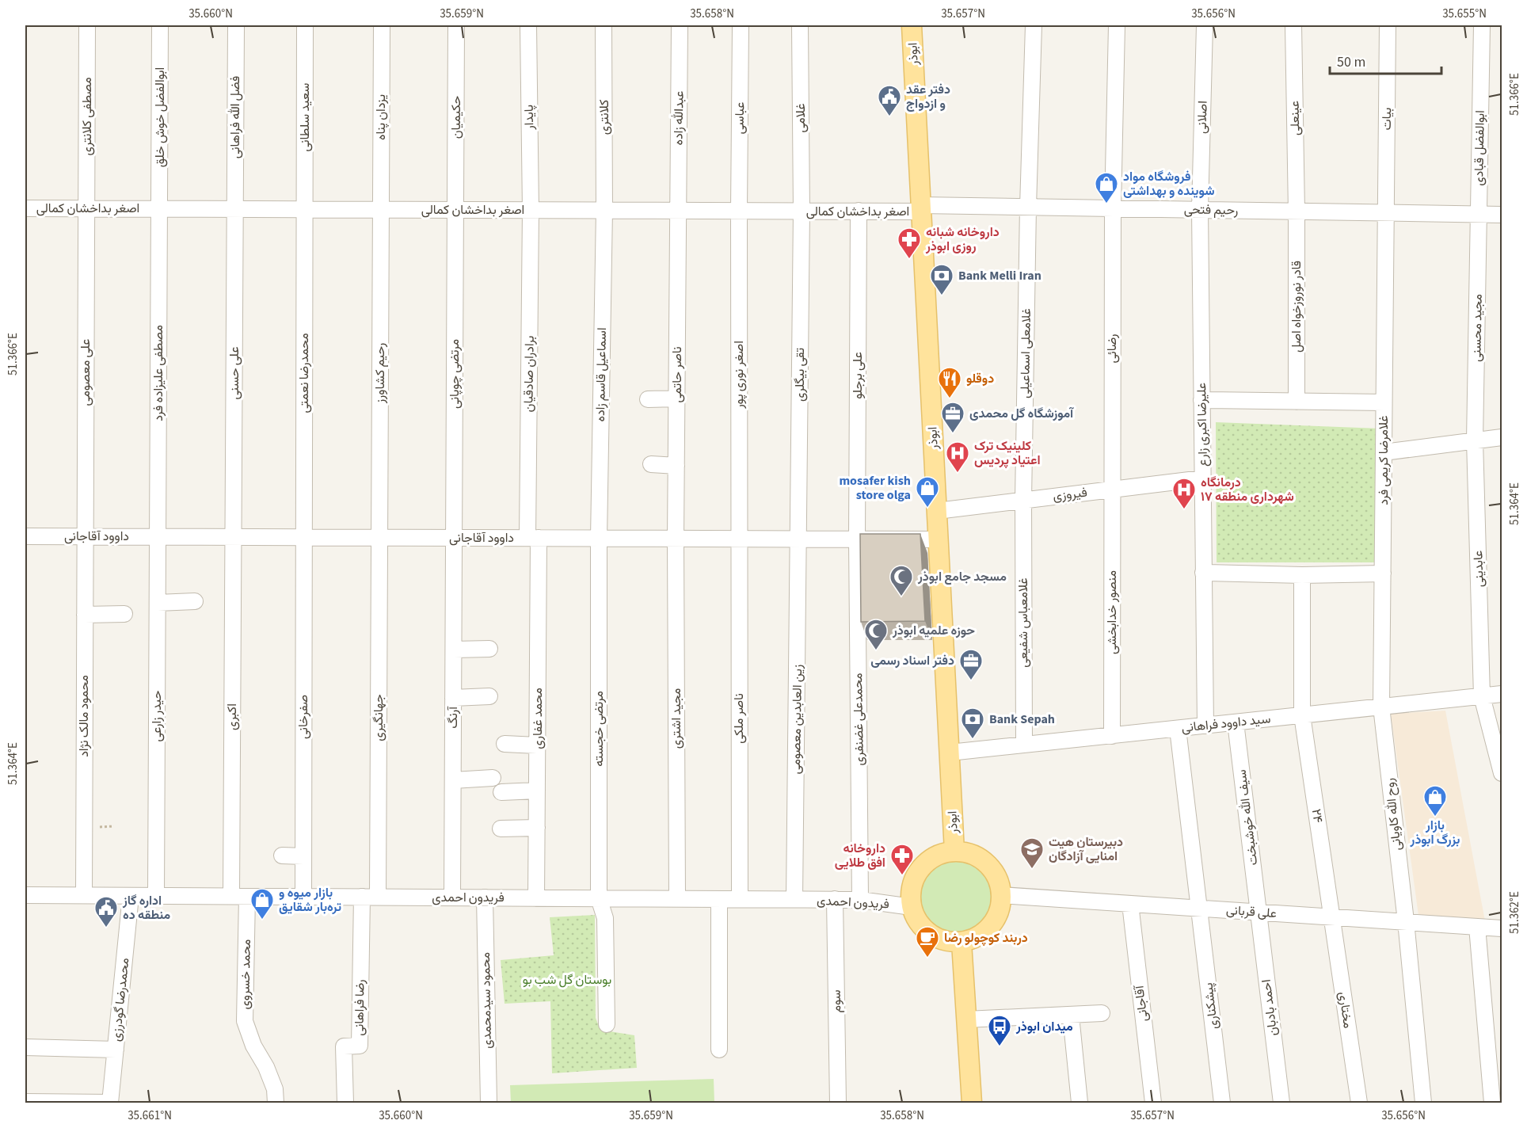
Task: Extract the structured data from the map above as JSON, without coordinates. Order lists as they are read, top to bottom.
{
  "streets": {
    "main road": ["ابوذر"],
    "street": [
      "مصطفی کلانتری",
      "ابوالفضل خوش خلق",
      "فضل الله فراهانی",
      "سعید سلطانی",
      "یزدان پناه",
      "حکیمیان",
      "پایدار",
      "کلانتری",
      "اصلانی",
      "عبدالله زاده",
      "عباسی",
      "غلامی",
      "عینعلی",
      "بیات",
      "ابوالفضل قبادی",
      "اصغر بداخشان کمالی",
      "رحیم فتحی",
      "قادر نوروزخواه اصل",
      "مجید محسنی",
      "رضائی",
      "غلامعلی اسماعیلی",
      "علی معصومی",
      "مصطفی علیزاده فرد",
      "علی حسنی",
      "محمدرضا نعمتی",
      "رحیم کشاورز",
      "مرتضی چوپانی",
      "برادران صادقیان",
      "اسماعیل قاسم زاده",
      "ناصر حاتمی",
      "اصغر نوری پور",
      "تقی بیگلری",
      "علی برجلو",
      "علیرضا اکبری زارع",
      "غلامرضا کریمی فرد",
      "فیروزی",
      "داوود آقاجانی",
      "عابدینی",
      "منصور خدابخشی",
      "غلامعباس شفیعی",
      "محمود مالک نژاد",
      "حیدر زارعی",
      "اکبری",
      "صفرخانی",
      "جهانگیری",
      "آرنگ",
      "محمد غفاری",
      "مجید اشتری",
      "ناصر ملکی",
      "زین العابدین معصومی",
      "محمدعلی غضنفری",
      "سید داوود فراهانی",
      "مرتضی خجسته",
      "روح الله کاویانی",
      "۲۴",
      "سیف الله خوشبخت",
      "فریدون احمدی",
      "علی قربانی",
      "محمد خسروی",
      "محمدرضا گودرزی",
      "محمود سیدمحمدی",
      "سوم",
      "آقاجانی",
      "پیشکناری",
      "رضا فراهانی",
      "احمد بادبان",
      "مختاری"
    ]
  },
  "crossings": [
    ["ابوذر", "اصغر بداخشان کمالی"],
    ["ابوذر", "رحیم فتحی"],
    ["ابوذر", "فیروزی"],
    ["ابوذر", "داوود آقاجانی"],
    ["ابوذر", "سید داوود فراهانی"],
    ["ابوذر", "فریدون احمدی"],
    ["ابوذر", "علی قربانی"],
    ["مصطفی کلانتری", "اصغر بداخشان کمالی"],
    ["مصطفی کلانتری", "علی معصومی"],
    ["ابوالفضل خوش خلق", "اصغر بداخشان کمالی"],
    ["ابوالفضل خوش خلق", "مصطفی علیزاده فرد"],
    ["فضل الله فراهانی", "اصغر بداخشان کمالی"],
    ["فضل الله فراهانی", "علی حسنی"],
    ["سعید سلطانی", "اصغر بداخشان کمالی"],
    ["سعید سلطانی", "محمدرضا نعمتی"],
    ["یزدان پناه", "اصغر بداخشان کمالی"],
    ["یزدان پناه", "رحیم کشاورز"],
    ["حکیمیان", "اصغر بداخشان کمالی"],
    ["حکیمیان", "مرتضی چوپانی"],
    ["پایدار", "اصغر بداخشان کمالی"],
    ["پایدار", "برادران صادقیان"],
    ["کلانتری", "اصغر بداخشان کمالی"],
    ["کلانتری", "اسماعیل قاسم زاده"],
    ["اصلانی", "رحیم فتحی"],
    ["اصلانی", "علیرضا اکبری زارع"],
    ["عبدالله زاده", "اصغر بداخشان کمالی"],
    ["عبدالله زاده", "ناصر حاتمی"],
    ["عباسی", "اصغر بداخشان کمالی"],
    ["عباسی", "اصغر نوری پور"],
    ["غلامی", "اصغر بداخشان کمالی"],
    ["غلامی", "تقی بیگلری"],
    ["عینعلی", "رحیم فتحی"],
    ["عینعلی", "قادر نوروزخواه اصل"],
    ["بیات", "رحیم فتحی"],
    ["بیات", "غلامرضا کریمی فرد"],
    ["ابوالفضل قبادی", "رحیم فتحی"],
    ["ابوالفضل قبادی", "مجید محسنی"],
    ["اصغر بداخشان کمالی", "رحیم فتحی"],
    ["اصغر بداخشان کمالی", "علی معصومی"],
    ["اصغر بداخشان کمالی", "مصطفی علیزاده فرد"],
    ["اصغر بداخشان کمالی", "علی حسنی"],
    ["اصغر بداخشان کمالی", "محمدرضا نعمتی"],
    ["اصغر بداخشان کمالی", "رحیم کشاورز"],
    ["اصغر بداخشان کمالی", "مرتضی چوپانی"],
    ["اصغر بداخشان کمالی", "برادران صادقیان"],
    ["اصغر بداخشان کمالی", "اسماعیل قاسم زاده"],
    ["اصغر بداخشان کمالی", "ناصر حاتمی"],
    ["اصغر بداخشان کمالی", "اصغر نوری پور"],
    ["اصغر بداخشان کمالی", "تقی بیگلری"],
    ["اصغر بداخشان کمالی", "علی برجلو"],
    ["رحیم فتحی", "قادر نوروزخواه اصل"],
    ["رحیم فتحی", "مجید محسنی"],
    ["رحیم فتحی", "رضائی"],
    ["رحیم فتحی", "غلامعلی اسماعیلی"],
    ["رحیم فتحی", "علیرضا اکبری زارع"],
    ["رحیم فتحی", "غلامرضا کریمی فرد"],
    ["مجید محسنی", "عابدینی"],
    ["رضائی", "فیروزی"],
    ["رضائی", "منصور خدابخشی"],
    ["غلامعلی اسماعیلی", "فیروزی"],
    ["غلامعلی اسماعیلی", "غلامعباس شفیعی"],
    ["علی معصومی", "داوود آقاجانی"],
    ["علی معصومی", "محمود مالک نژاد"],
    ["مصطفی علیزاده فرد", "داوود آقاجانی"],
    ["مصطفی علیزاده فرد", "حیدر زارعی"],
    ["علی حسنی", "داوود آقاجانی"],
    ["علی حسنی", "اکبری"],
    ["محمدرضا نعمتی", "داوود آقاجانی"],
    ["محمدرضا نعمتی", "صفرخانی"],
    ["رحیم کشاورز", "داوود آقاجانی"],
    ["رحیم کشاورز", "جهانگیری"],
    ["مرتضی چوپانی", "داوود آقاجانی"],
    ["مرتضی چوپانی", "آرنگ"],
    ["برادران صادقیان", "داوود آقاجانی"],
    ["برادران صادقیان", "محمد غفاری"],
    ["اسماعیل قاسم زاده", "داوود آقاجانی"],
    ["اسماعیل قاسم زاده", "مرتضی خجسته"],
    ["ناصر حاتمی", "داوود آقاجانی"],
    ["ناصر حاتمی", "مجید اشتری"],
    ["اصغر نوری پور", "داوود آقاجانی"],
    ["اصغر نوری پور", "ناصر ملکی"],
    ["تقی بیگلری", "داوود آقاجانی"],
    ["تقی بیگلری", "زین العابدین معصومی"],
    ["علی برجلو", "داوود آقاجانی"],
    ["علی برجلو", "محمدعلی غضنفری"],
    ["علیرضا اکبری زارع", "فیروزی"],
    ["علیرضا اکبری زارع", "سید داوود فراهانی"],
    ["غلامرضا کریمی فرد", "سید داوود فراهانی"],
    ["غلامرضا کریمی فرد", "روح الله کاویانی"],
    ["فیروزی", "منصور خدابخشی"],
    ["فیروزی", "غلامعباس شفیعی"],
    ["داوود آقاجانی", "محمود مالک نژاد"],
    ["داوود آقاجانی", "حیدر زارعی"],
    ["داوود آقاجانی", "اکبری"],
    ["داوود آقاجانی", "صفرخانی"],
    ["داوود آقاجانی", "جهانگیری"],
    ["داوود آقاجانی", "آرنگ"],
    ["داوود آقاجانی", "محمد غفاری"],
    ["داوود آقاجانی", "مجید اشتری"],
    ["داوود آقاجانی", "ناصر ملکی"],
    ["داوود آقاجانی", "زین العابدین معصومی"],
    ["داوود آقاجانی", "محمدعلی غضنفری"],
    ["داوود آقاجانی", "مرتضی خجسته"],
    ["عابدینی", "سید داوود فراهانی"],
    ["منصور خدابخشی", "سید داوود فراهانی"],
    ["غلامعباس شفیعی", "سید داوود فراهانی"],
    ["محمود مالک نژاد", "فریدون احمدی"],
    ["حیدر زارعی", "فریدون احمدی"],
    ["اکبری", "فریدون احمدی"],
    ["اکبری", "محمد خسروی"],
    ["صفرخانی", "فریدون احمدی"],
    ["جهانگیری", "فریدون احمدی"],
    ["آرنگ", "فریدون احمدی"],
    ["محمد غفاری", "فریدون احمدی"],
    ["مجید اشتری", "فریدون احمدی"],
    ["ناصر ملکی", "فریدون احمدی"],
    ["زین العابدین معصومی", "فریدون احمدی"],
    ["محمدعلی غضنفری", "فریدون احمدی"],
    ["سید داوود فراهانی", "روح الله کاویانی"],
    ["سید داوود فراهانی", "۲۴"],
    ["سید داوود فراهانی", "سیف الله خوشبخت"],
    ["سید داوود فراهانی", "پیشکناری"],
    ["مرتضی خجسته", "فریدون احمدی"],
    ["روح الله کاویانی", "علی قربانی"],
    ["۲۴", "علی قربانی"],
    ["۲۴", "مختاری"],
    ["سیف الله خوشبخت", "علی قربانی"],
    ["سیف الله خوشبخت", "احمد بادبان"],
    ["فریدون احمدی", "علی قربانی"],
    ["فریدون احمدی", "محمد خسروی"],
    ["فریدون احمدی", "محمدرضا گودرزی"],
    ["فریدون احمدی", "محمود سیدمحمدی"],
    ["فریدون احمدی", "سوم"],
    ["فریدون احمدی", "رضا فراهانی"],
    ["علی قربانی", "آقاجانی"],
    ["علی قربانی", "پیشکناری"],
    ["علی قربانی", "احمد بادبان"],
    ["علی قربانی", "مختاری"]
  ],
  "parks": ["بوستان گل شب بو"],
  "places": {
    "public building": ["دفتر عقد و ازدواج", "اداره گاز منطقه ده"],
    "shop": [
      "فروشگاه مواد شوینده و بهداشتی",
      "mosafer kish store olga",
      "بازار بزرگ ابوذر",
      "بازار میوه و تره‌بار شقایق"
    ],
    "pharmacy": ["داروخانه شبانه روزی ابوذر", "داروخانه افق طلایی"],
    "bank": ["Bank Melli Iran", "Bank Sepah"],
    "restaurant": ["دوقلو"],
    "office": ["آموزشگاه گل محمدی", "دفتر اسناد رسمی"],
    "hospital": ["کلینیک ترک اعتیاد پردیس", "درمانگاه شهرداری منطقه ۱۷"],
    "mosque": ["مسجد جامع ابوذر", "حوزه علمیه ابوذر"],
    "school or university": ["دبیرستان هیت امنایی آزادگان"],
    "cafe": ["دربند کوچولو رضا"],
    "bus stop": ["میدان ابوذر"]
  },
  "scale_bar": "50 m",
  "coordinates": [
    "35.660°N",
    "35.659°N",
    "35.658°N",
    "35.657°N",
    "35.656°N",
    "35.655°N",
    "51.366°E",
    "51.364°E",
    "51.362°E",
    "35.661°N"
  ]
}
